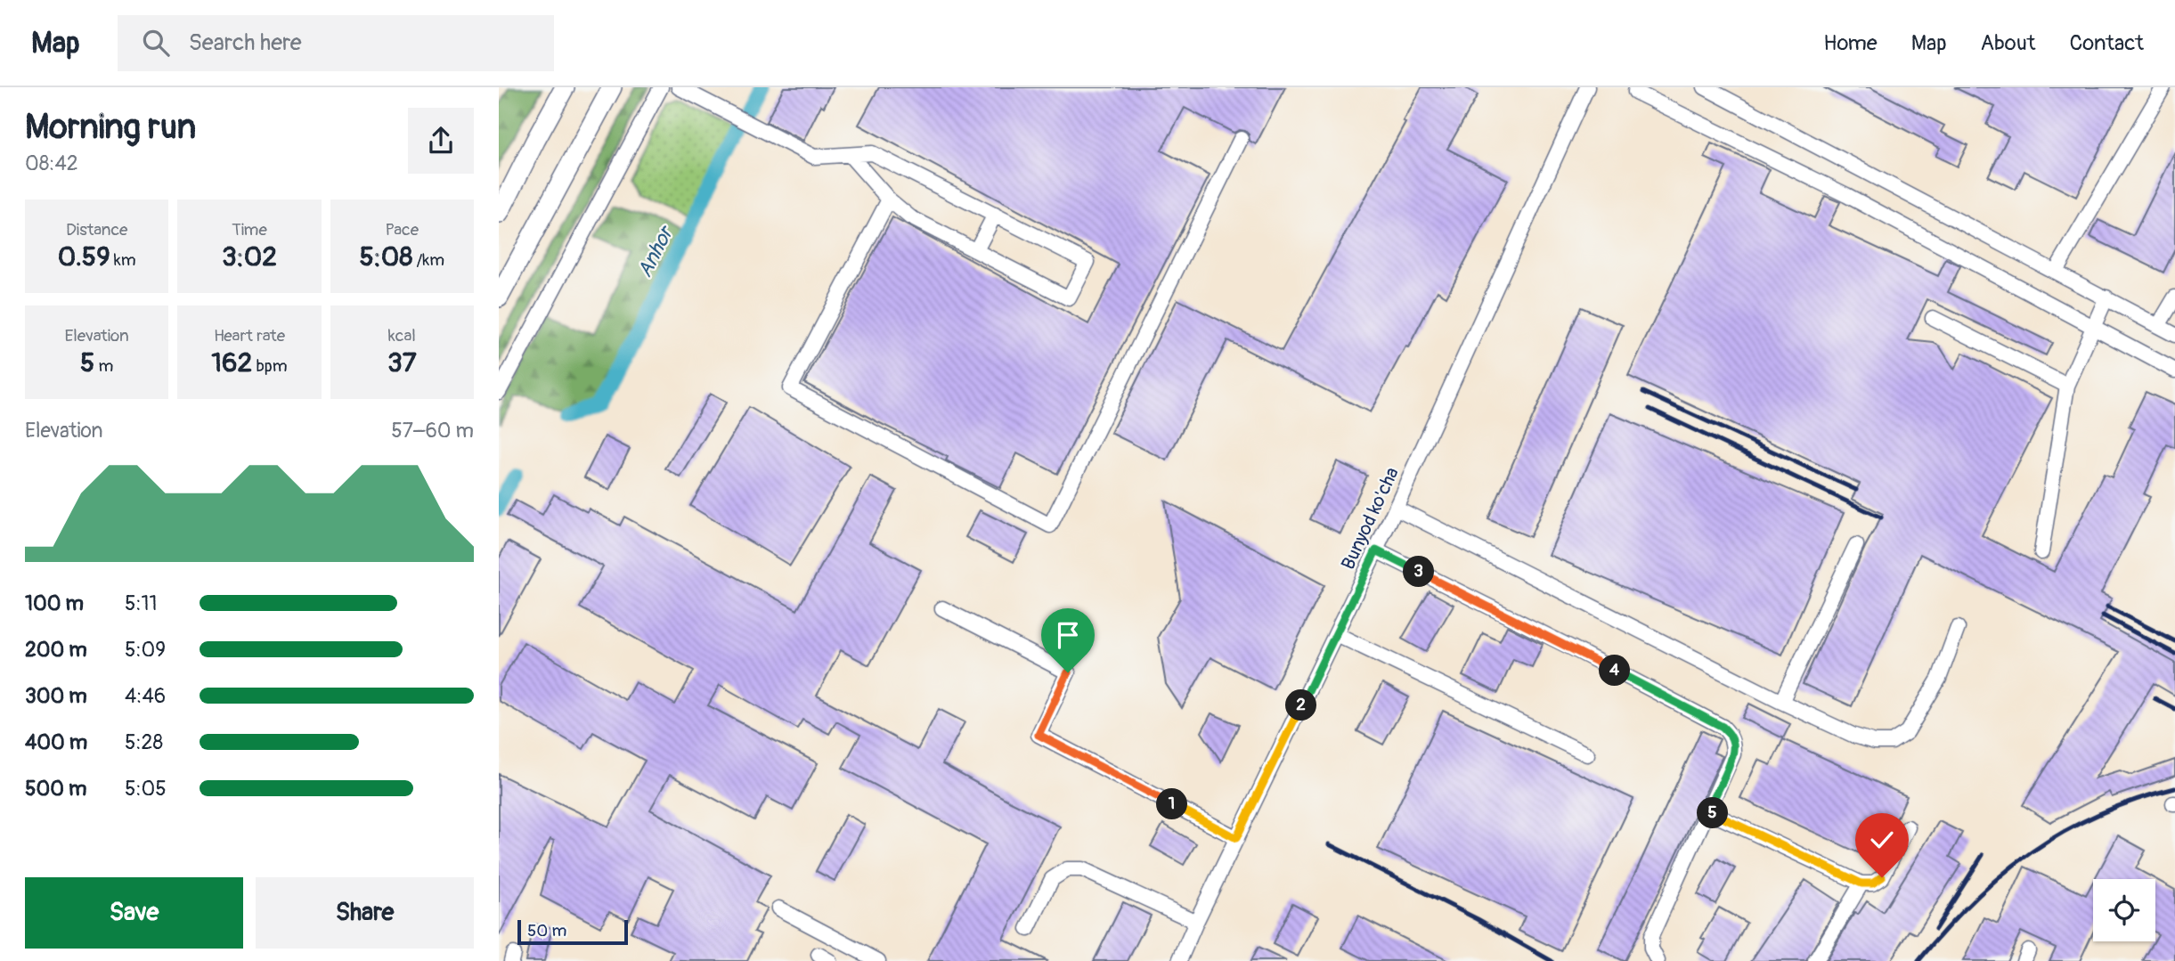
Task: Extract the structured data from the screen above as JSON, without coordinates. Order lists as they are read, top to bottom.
{
  "streets": {
    "street": ["Bunyod ko'cha"]
  },
  "water": ["Anhor"],
  "scale_bar": "50 m",
  "page": {
    "header": "Map",
    "search": "Search here",
    "nav": [
      "Home",
      "Map",
      "About",
      "Contact"
    ],
    "heading": ["Morning run", "08:42"],
    "stats": [
      ["Distance", "0.59 km"],
      ["Time", "3:02"],
      ["Pace", "5:08 /km"],
      ["Elevation", "5 m"],
      ["Heart rate", "162 bpm"],
      ["kcal", "37"]
    ],
    "chart": ["Elevation", "57–60 m"],
    "pins": [
      "3",
      "4",
      "2",
      "1",
      "5"
    ],
    "list": [
      {
        "name": "100 m",
        "note": "5:11"
      },
      {
        "name": "200 m",
        "note": "5:09"
      },
      {
        "name": "300 m",
        "note": "4:46"
      },
      {
        "name": "400 m",
        "note": "5:28"
      },
      {
        "name": "500 m",
        "note": "5:05"
      }
    ],
    "buttons": ["Save", "Share"],
    "scale": "50 m"
  }
}
